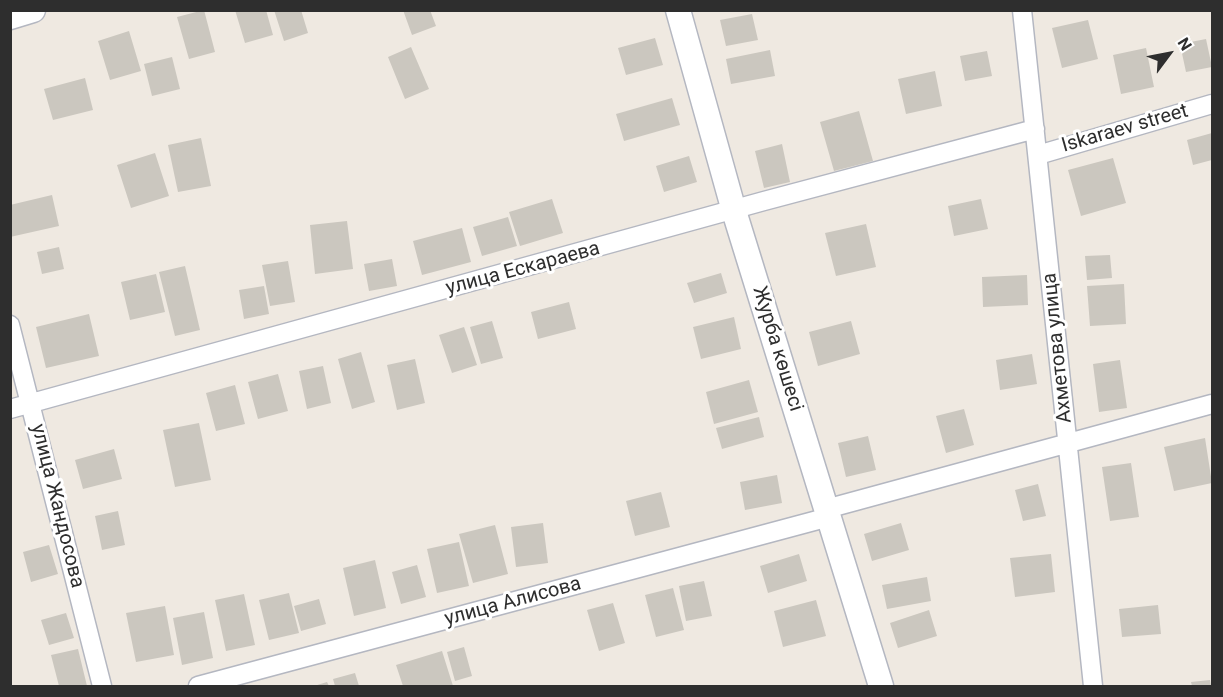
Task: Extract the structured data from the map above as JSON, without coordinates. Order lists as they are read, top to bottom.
{
  "streets": {
    "street": [
      "Iskaraev street",
      "улица Ескараева",
      "Ахметова улица",
      "Журба көшесі",
      "улица Жандосова",
      "улица Алисова"
    ]
  },
  "crossings": [
    ["Iskaraev street", "Ахметова улица"],
    ["улица Ескараева", "Ахметова улица"],
    ["улица Ескараева", "Журба көшесі"],
    ["улица Ескараева", "улица Жандосова"],
    ["Ахметова улица", "улица Алисова"],
    ["Журба көшесі", "улица Алисова"]
  ],
  "north": "top right"
}
